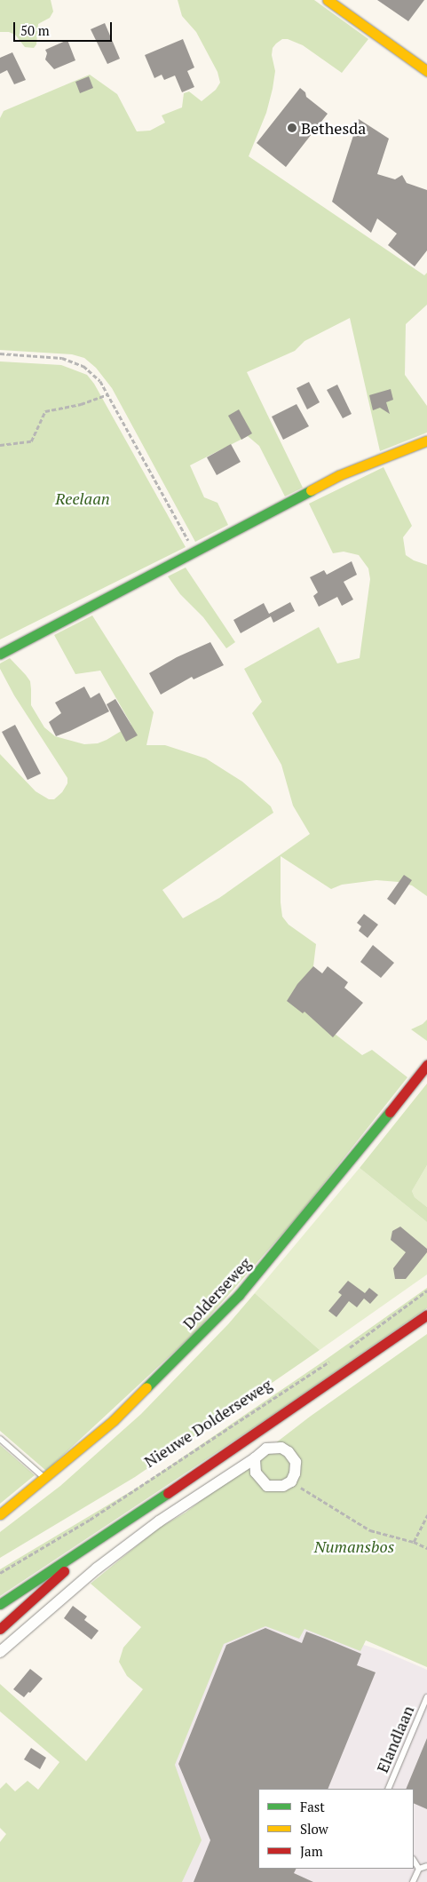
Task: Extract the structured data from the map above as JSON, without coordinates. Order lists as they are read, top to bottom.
{
  "streets": {
    "main road": ["Dolderseweg", "Nieuwe Dolderseweg"],
    "lane": ["Elandlaan"]
  },
  "parks": ["Reelaan", "Numansbos"],
  "places": ["Bethesda"],
  "legend": ["Fast", "Slow", "Jam"],
  "scale_bar": "50 m"
}
